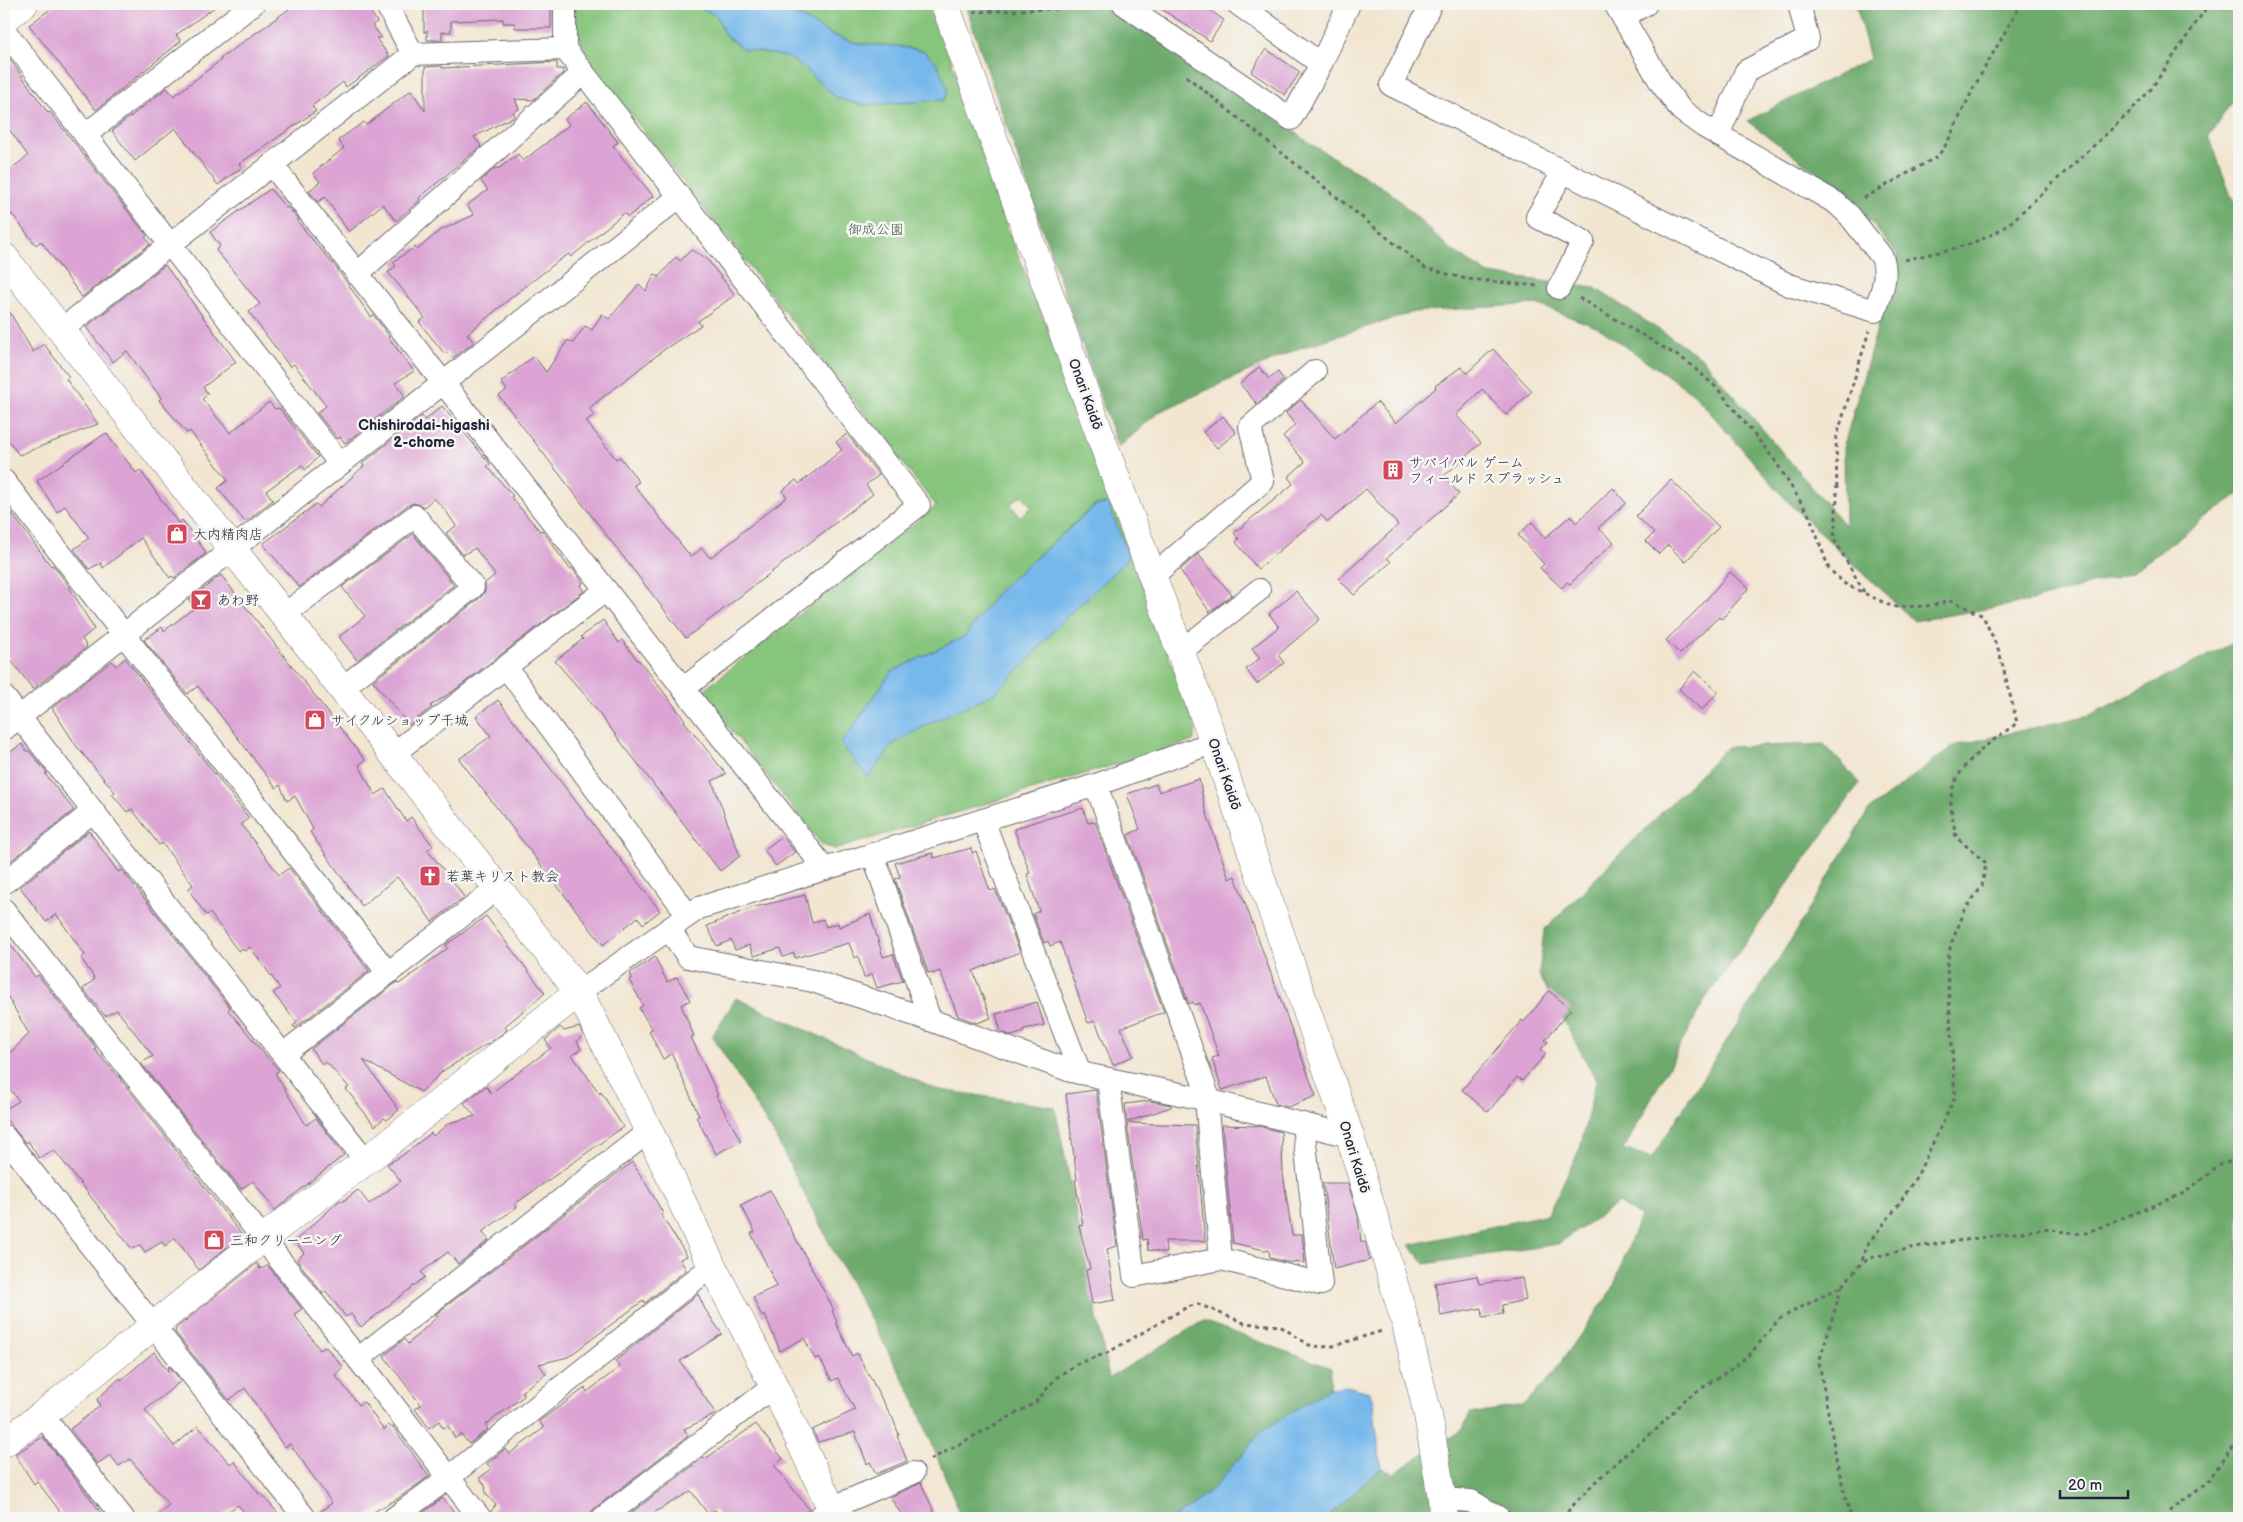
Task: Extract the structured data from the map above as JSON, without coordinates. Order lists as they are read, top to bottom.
{
  "streets": {
    "street": ["Onari Kaidō"]
  },
  "districts": ["Chishirodai-higashi 2-chome"],
  "parks": ["御成公園"],
  "places": {
    "building": ["サバイバル ゲーム フィールド スプラッシュ"],
    "shop": ["大内精肉店", "サイクルショップ千城", "三和クリーニング"],
    "bar": ["あわ野"],
    "church": ["若葉キリスト教会"]
  },
  "scale_bar": "20 m"
}
